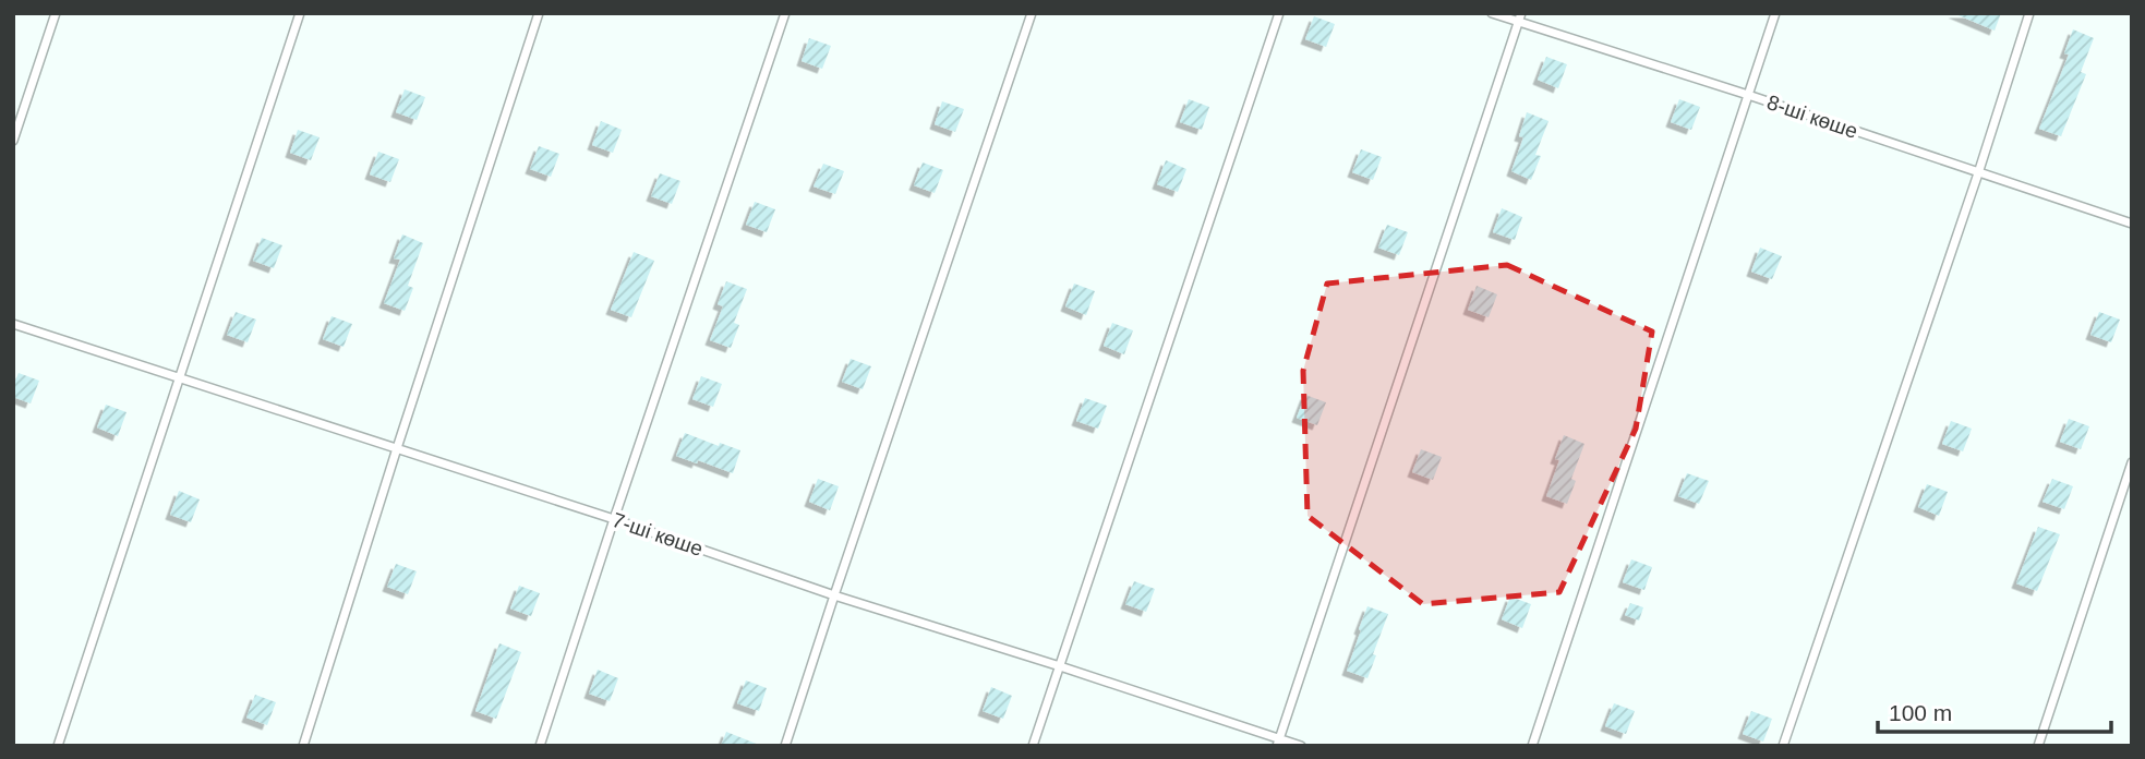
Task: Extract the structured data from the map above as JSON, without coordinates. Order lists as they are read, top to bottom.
{
  "streets": {
    "lane": ["8-ші көше", "7-ші көше"]
  },
  "scale_bar": "100 m"
}
